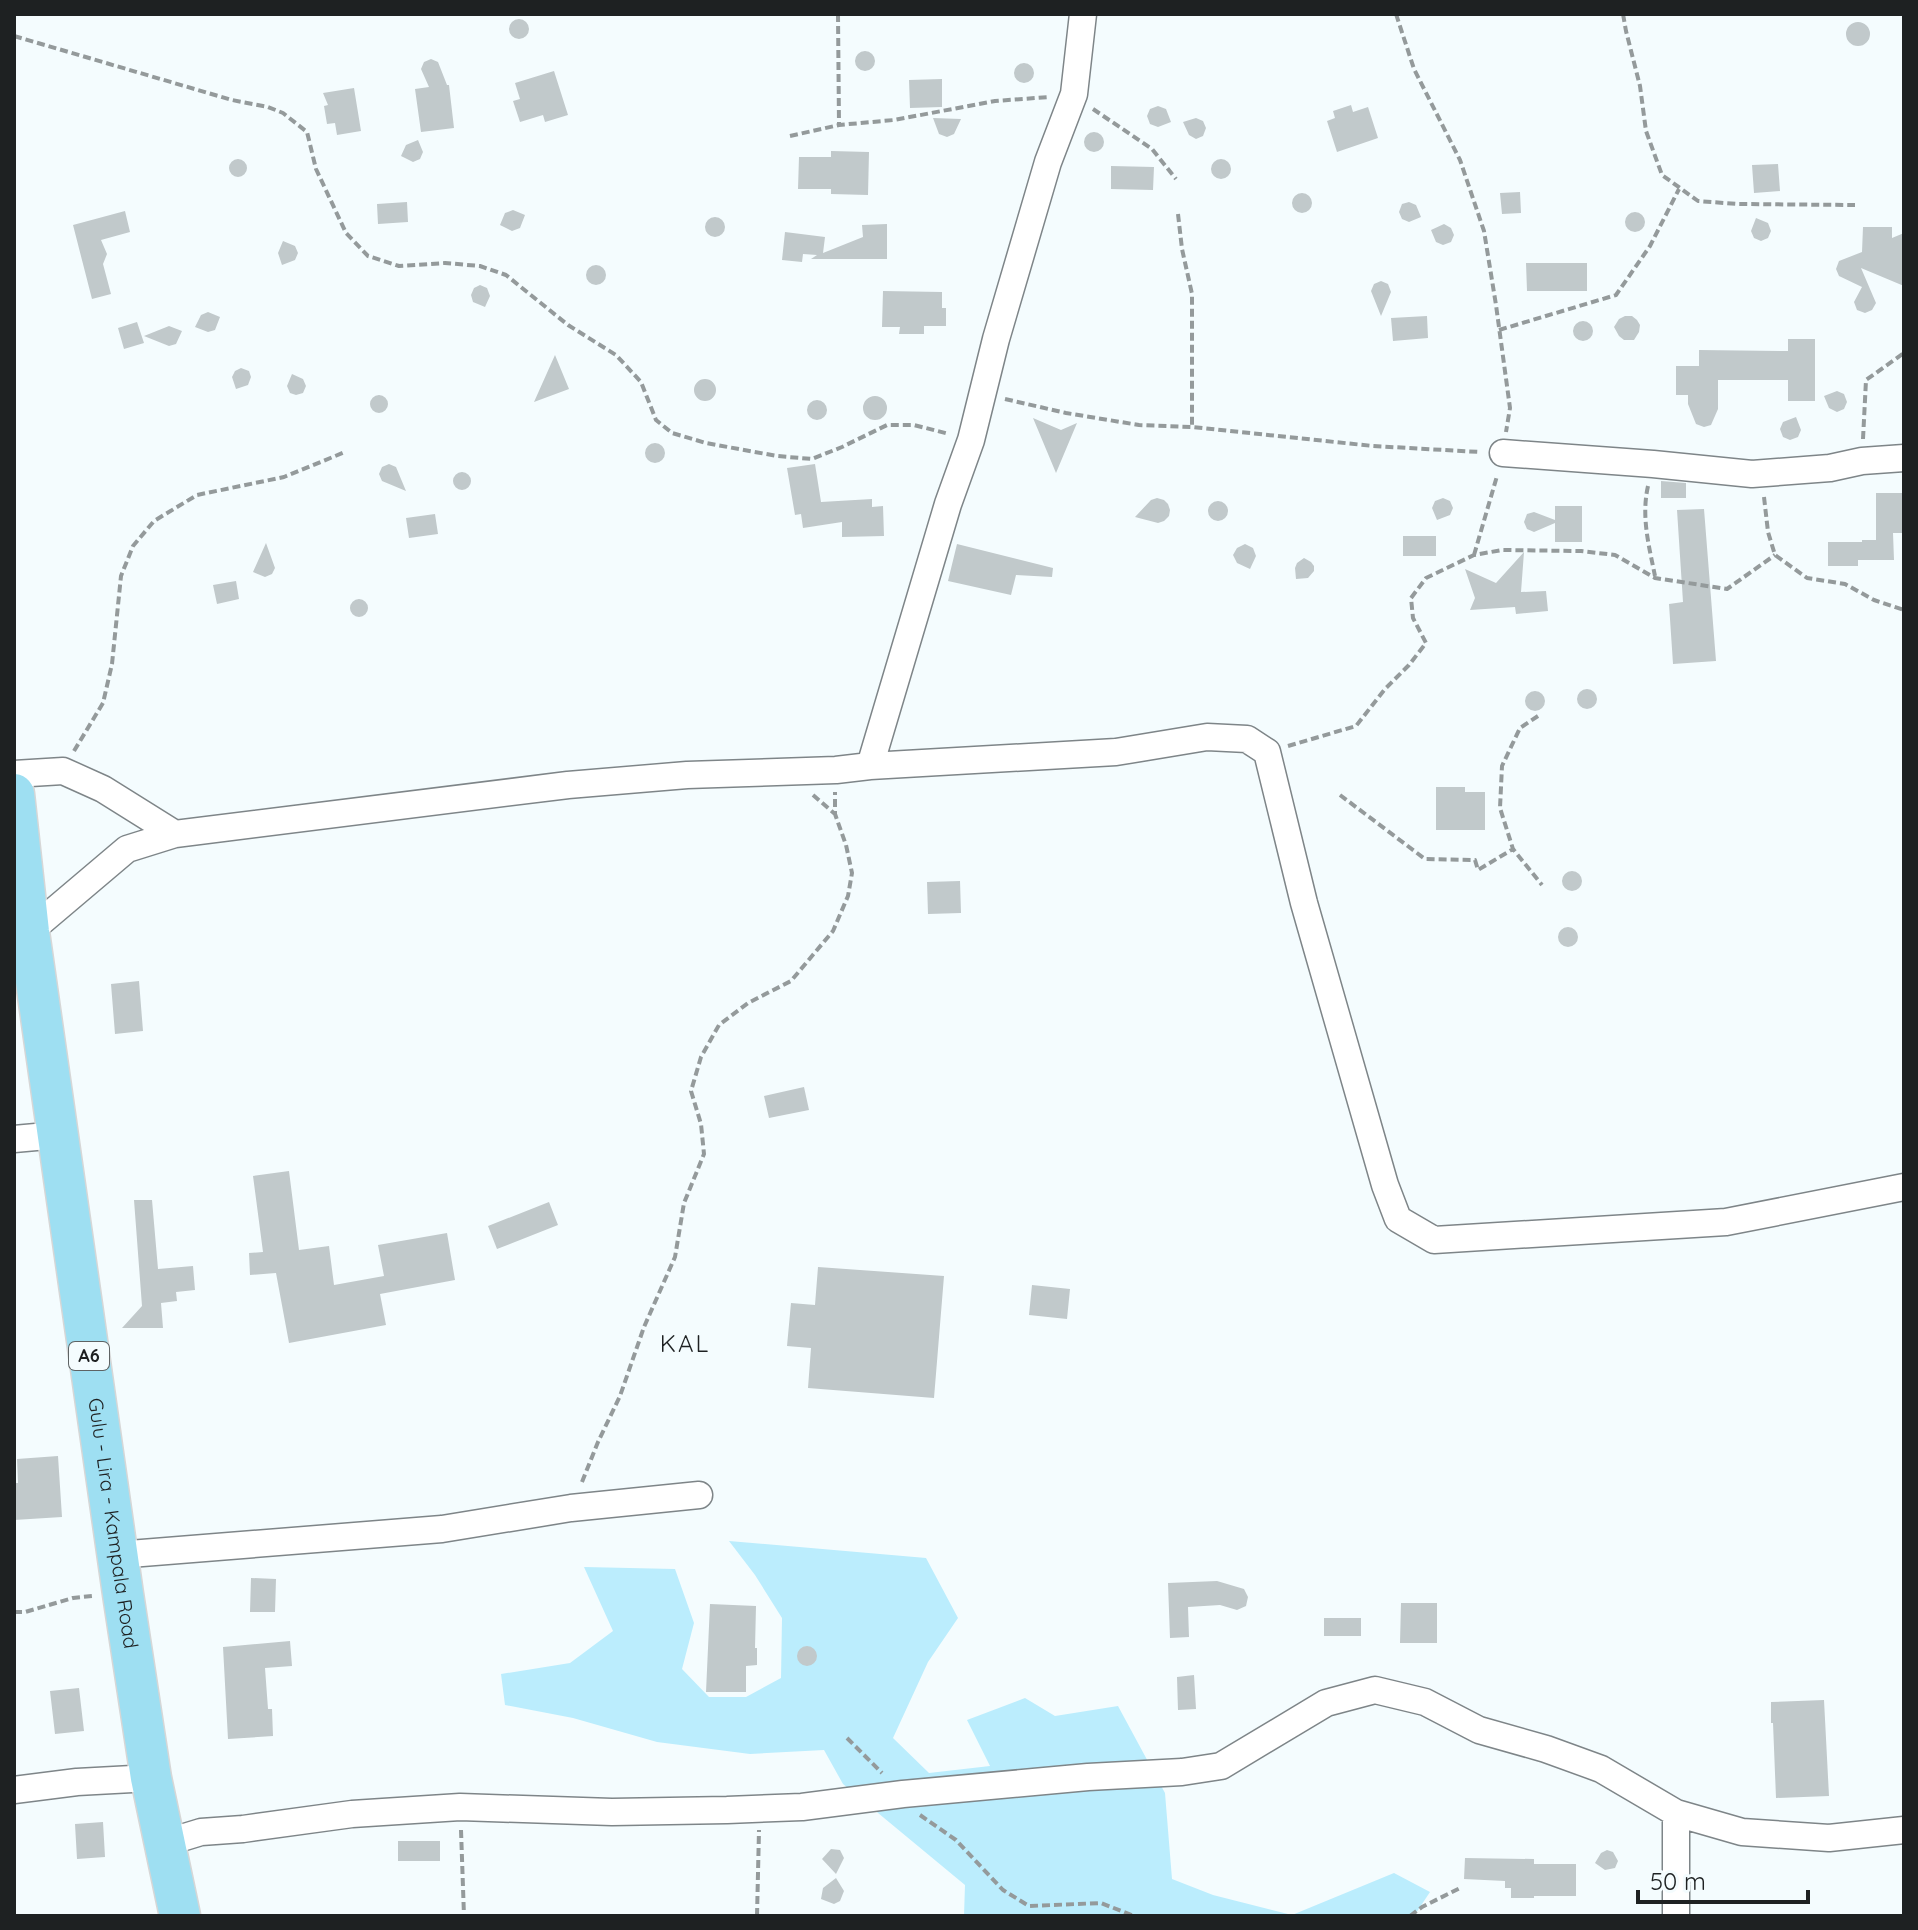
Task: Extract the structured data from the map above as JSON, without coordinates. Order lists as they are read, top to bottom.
{
  "streets": {
    "main road": ["A6", "Gulu - Lira - Kampala Road"]
  },
  "districts": ["KAL"],
  "scale_bar": "50 m"
}
